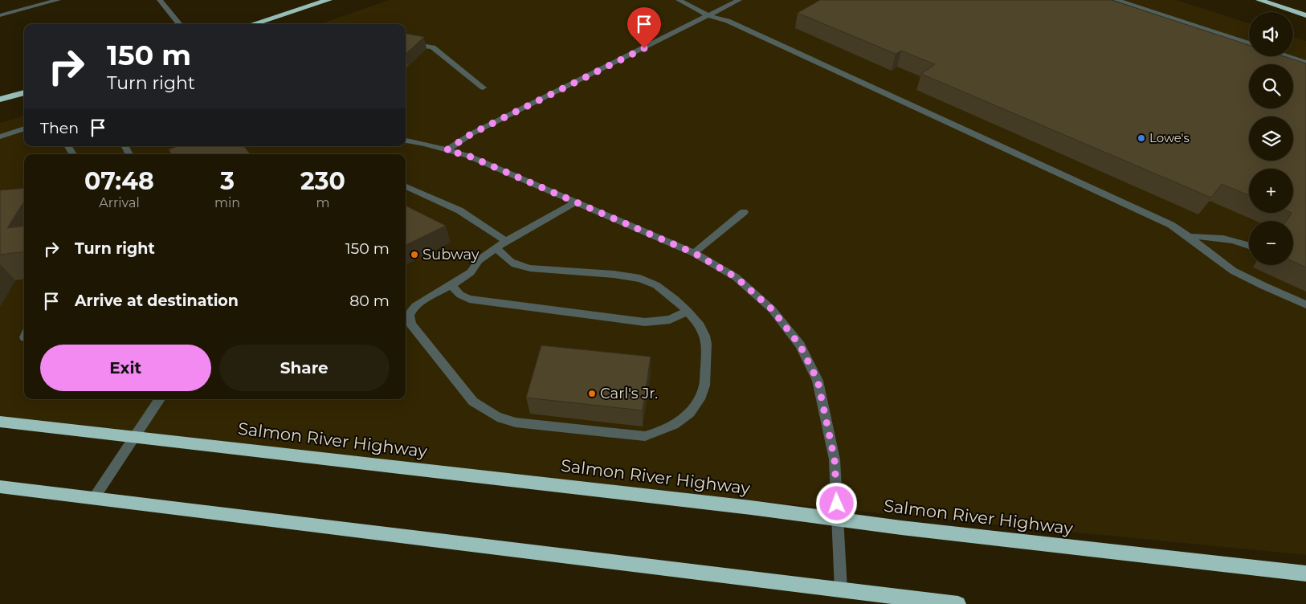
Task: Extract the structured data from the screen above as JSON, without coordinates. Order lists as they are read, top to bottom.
{
  "streets": {
    "highway": ["Salmon River Highway"]
  },
  "places": ["Lowe's", "Subway", "Carl's Jr."],
  "page": {
    "map_buttons": ["+", "−"],
    "turn": ["150 m", "Turn right"],
    "then": "Then",
    "eta": [
      "07:48",
      "Arrival",
      "3",
      "min",
      "230",
      "m"
    ],
    "list": [
      {
        "name": "Turn right",
        "value": "150 m"
      },
      {
        "name": "Arrive at destination",
        "value": "80 m"
      }
    ],
    "buttons": ["Exit", "Share"]
  }
}
